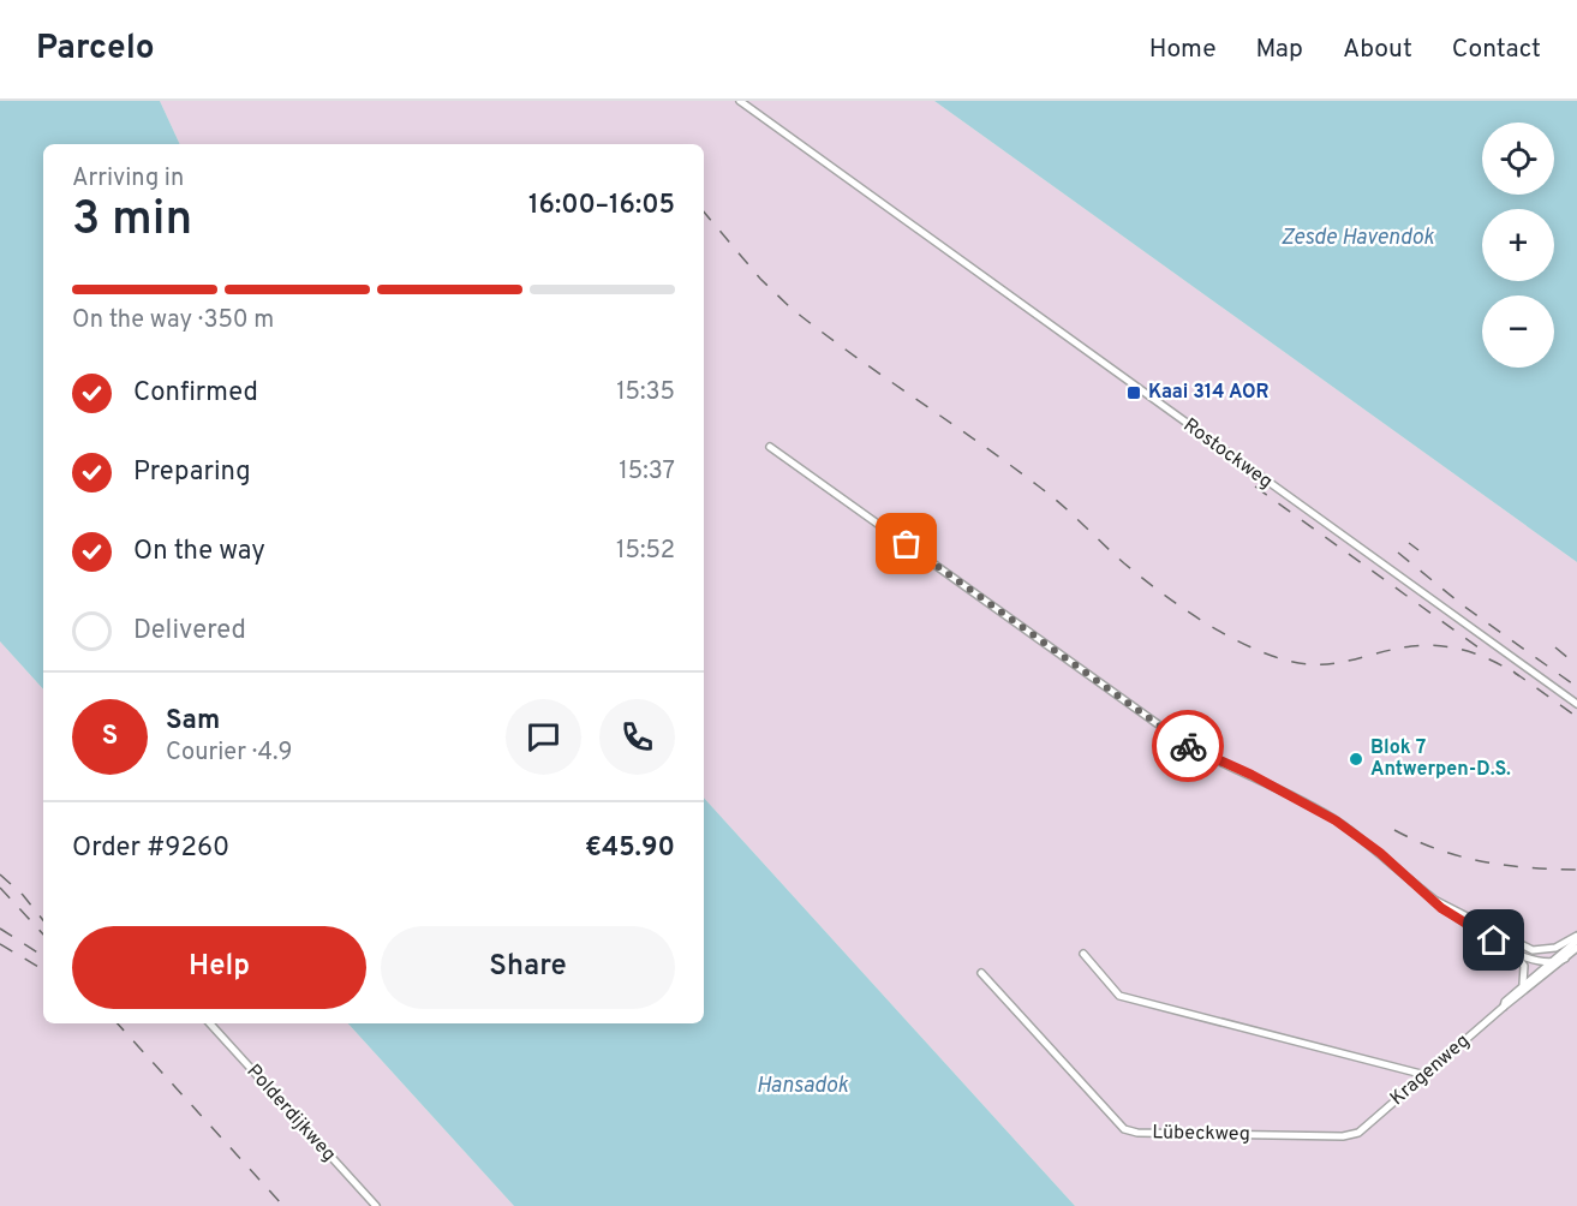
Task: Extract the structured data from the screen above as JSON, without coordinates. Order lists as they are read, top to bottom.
{
  "streets": {
    "street": [
      "Rostockweg",
      "Kragenweg",
      "Polderdijkweg",
      "Lübeckweg"
    ]
  },
  "crossings": [
    ["Kragenweg", "Lübeckweg"]
  ],
  "water": ["Zesde Havendok", "Hansadok"],
  "places": {
    "transit": ["Kaai 314 AOR"],
    "other": ["Blok 7 Antwerpen-D.S."]
  },
  "page": {
    "header": "Parcelo",
    "nav": [
      "Home",
      "Map",
      "About",
      "Contact"
    ],
    "map_buttons": ["+", "−"],
    "heading": ["3 min", "Arriving in", "16:00–16:05"],
    "panel": [
      "Sam",
      "Courier · 4.9",
      "Order #9260",
      "€45.90"
    ],
    "bar": "On the way · 350 m",
    "list": [
      ["Confirmed", "15:35"],
      ["Preparing", "15:37"],
      ["On the way", "15:52"],
      "Delivered"
    ],
    "round": "S",
    "buttons": ["Help", "Share"]
  }
}
